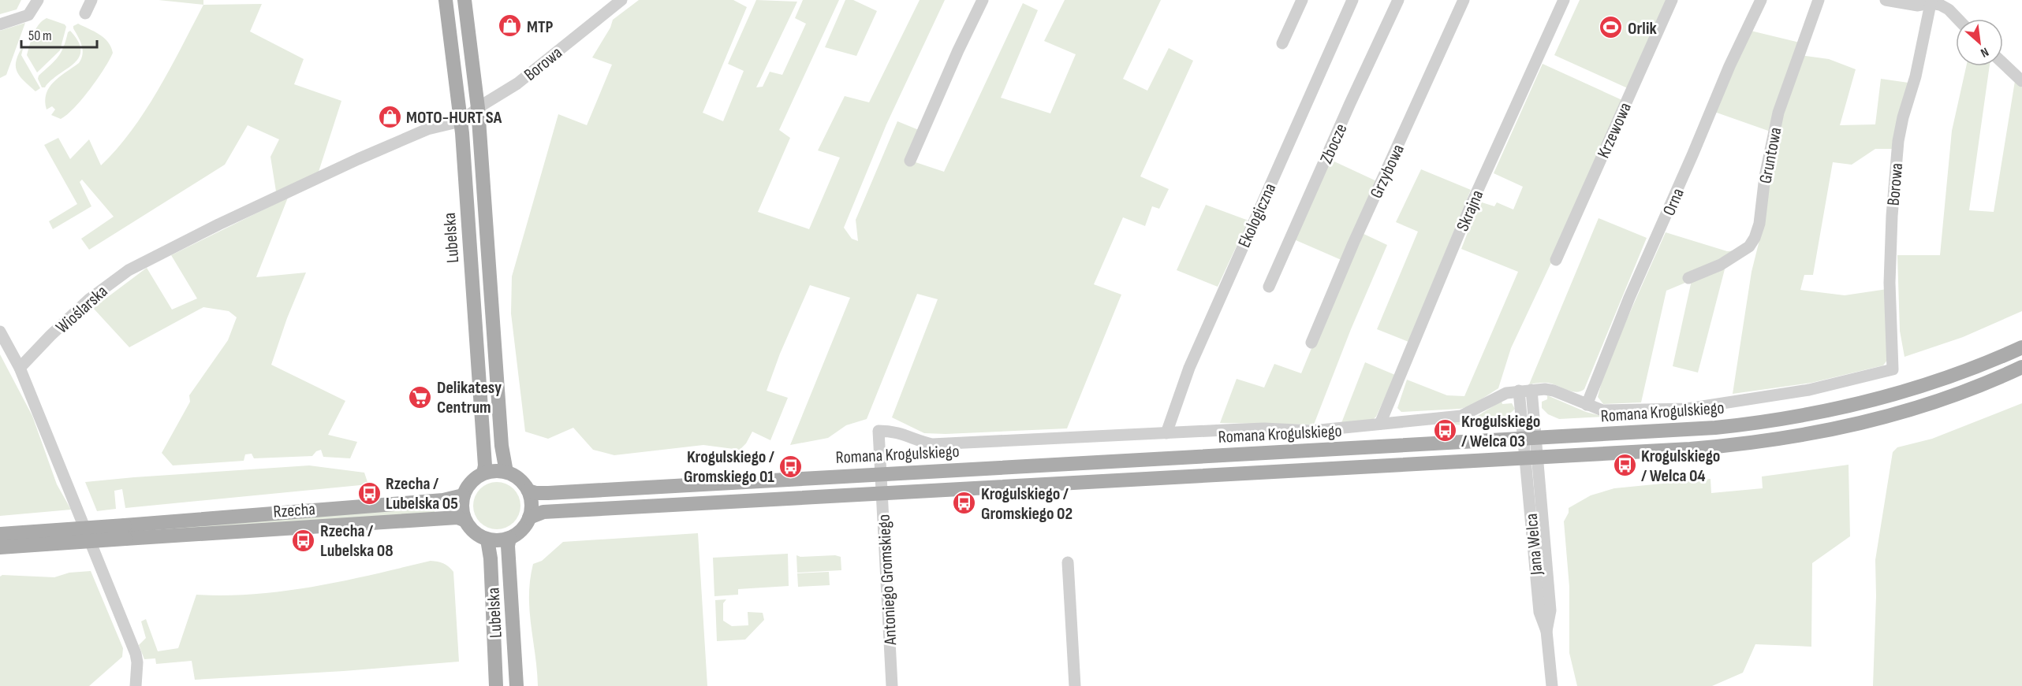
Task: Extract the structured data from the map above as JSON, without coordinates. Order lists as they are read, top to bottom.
{
  "streets": {
    "main road": ["Lubelska", "Romana Krogulskiego", "Rzecha"],
    "street": [
      "Borowa",
      "Krzewowa",
      "Zbocze",
      "Gruntowa",
      "Grzybowa",
      "Orna",
      "Skrajna",
      "Ekologiczna",
      "Wioślarska",
      "Jana Welca",
      "Antoniego Gromskiego"
    ]
  },
  "crossings": [
    ["Borowa", "Orna"],
    ["Borowa", "Lubelska"],
    ["Borowa", "Wioślarska"],
    ["Ekologiczna", "Antoniego Gromskiego"],
    ["Lubelska", "Wioślarska"],
    ["Lubelska", "Romana Krogulskiego"],
    ["Lubelska", "Rzecha"],
    ["Romana Krogulskiego", "Rzecha"],
    ["Romana Krogulskiego", "Jana Welca"],
    ["Romana Krogulskiego", "Antoniego Gromskiego"]
  ],
  "places": {
    "shop": ["MTP", "MOTO-HURT SA"],
    "sports": ["Orlik"],
    "supermarket": ["Delikatesy Centrum"],
    "bus stop": [
      "Krogulskiego / Welca 03",
      "Krogulskiego / Welca 04",
      "Krogulskiego / Gromskiego 01",
      "Rzecha / Lubelska 05",
      "Krogulskiego / Gromskiego 02",
      "Rzecha / Lubelska 08"
    ]
  },
  "scale_bar": "50 m",
  "north": "bottom right"
}
